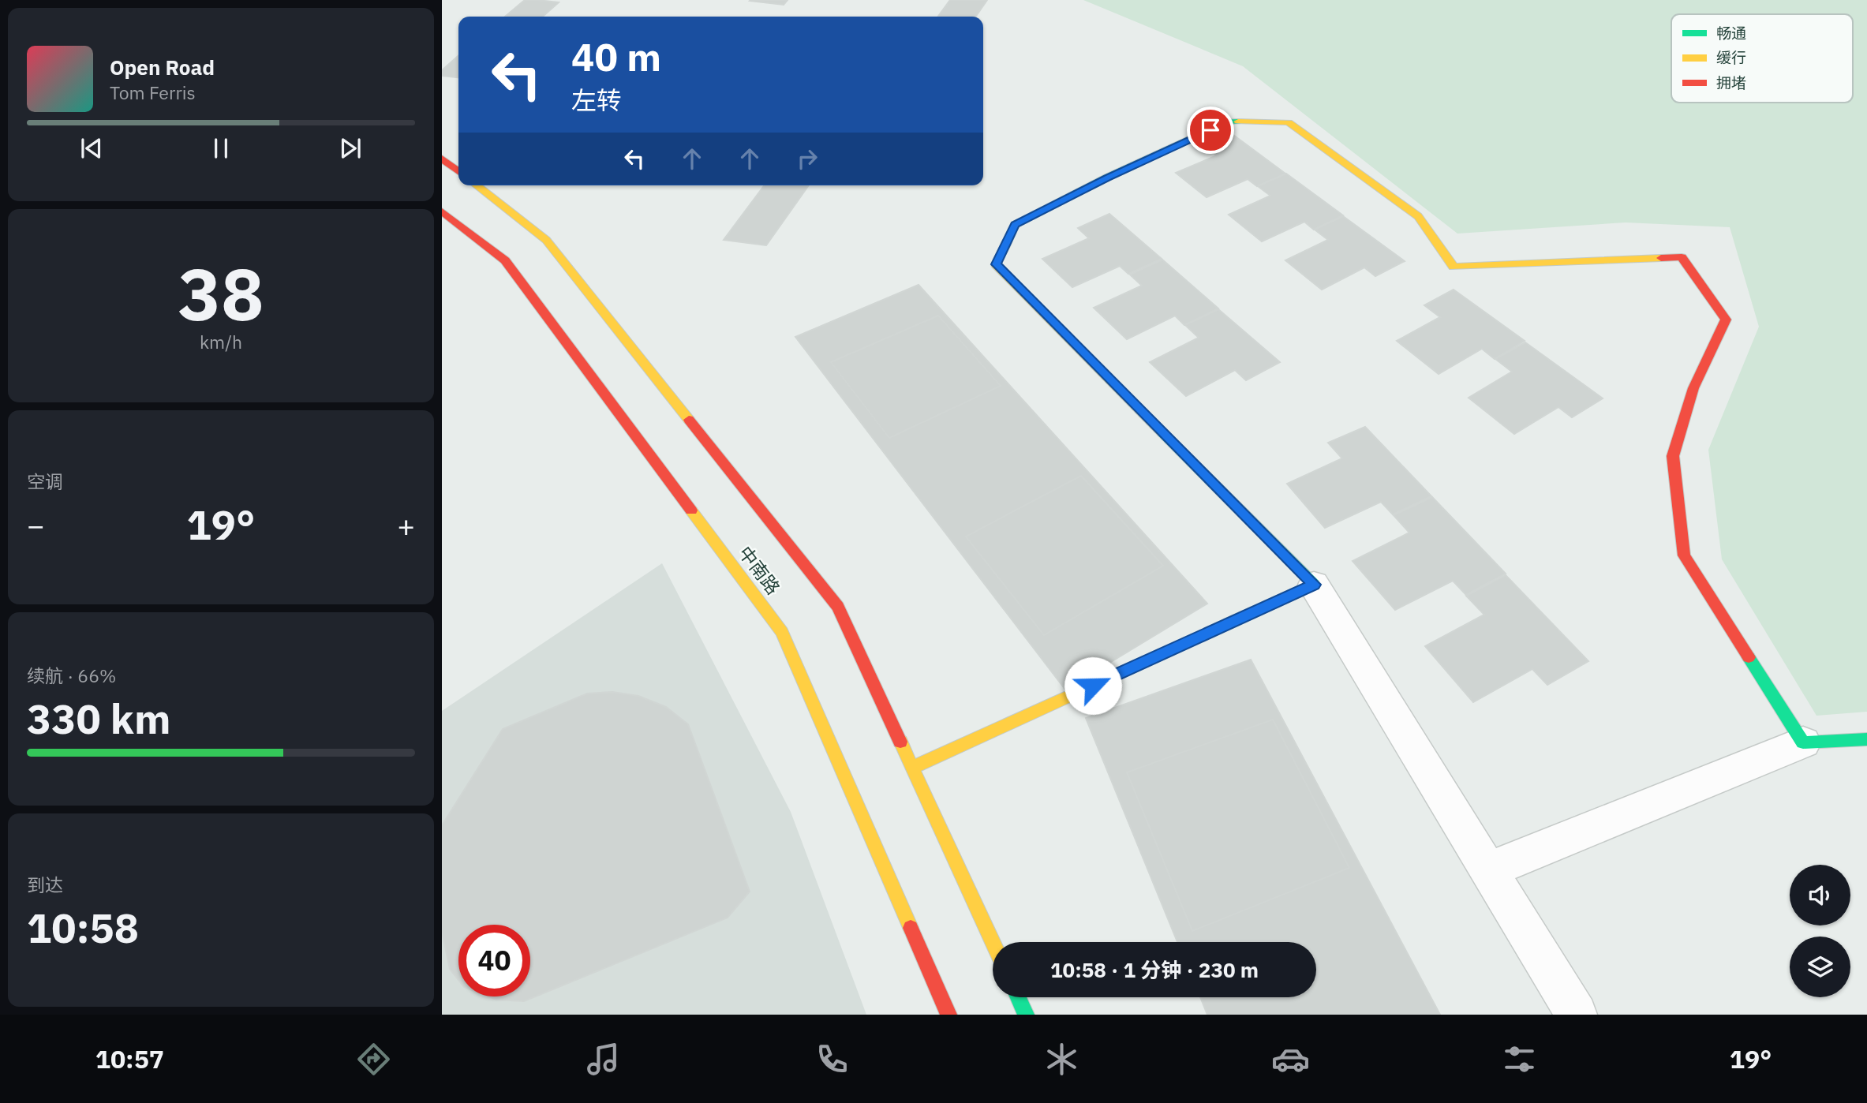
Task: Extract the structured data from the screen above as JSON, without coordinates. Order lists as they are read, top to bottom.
{
  "streets": {
    "street": ["中南路"]
  },
  "legend": ["畅通", "缓行", "拥堵"],
  "page": {
    "turn": ["40 m", "左转"],
    "song": ["Open Road", "Tom Ferris"],
    "tile": [
      ["38", "km/h"],
      "空调",
      ["续航 · 66%", "330 km"],
      ["到达", "10:58"]
    ],
    "heat": ["−", "19°", "+"],
    "limit": "40",
    "trip": "10:58 · 1 分钟 · 230 m",
    "tabs": ["10:57", "19°"]
  }
}
